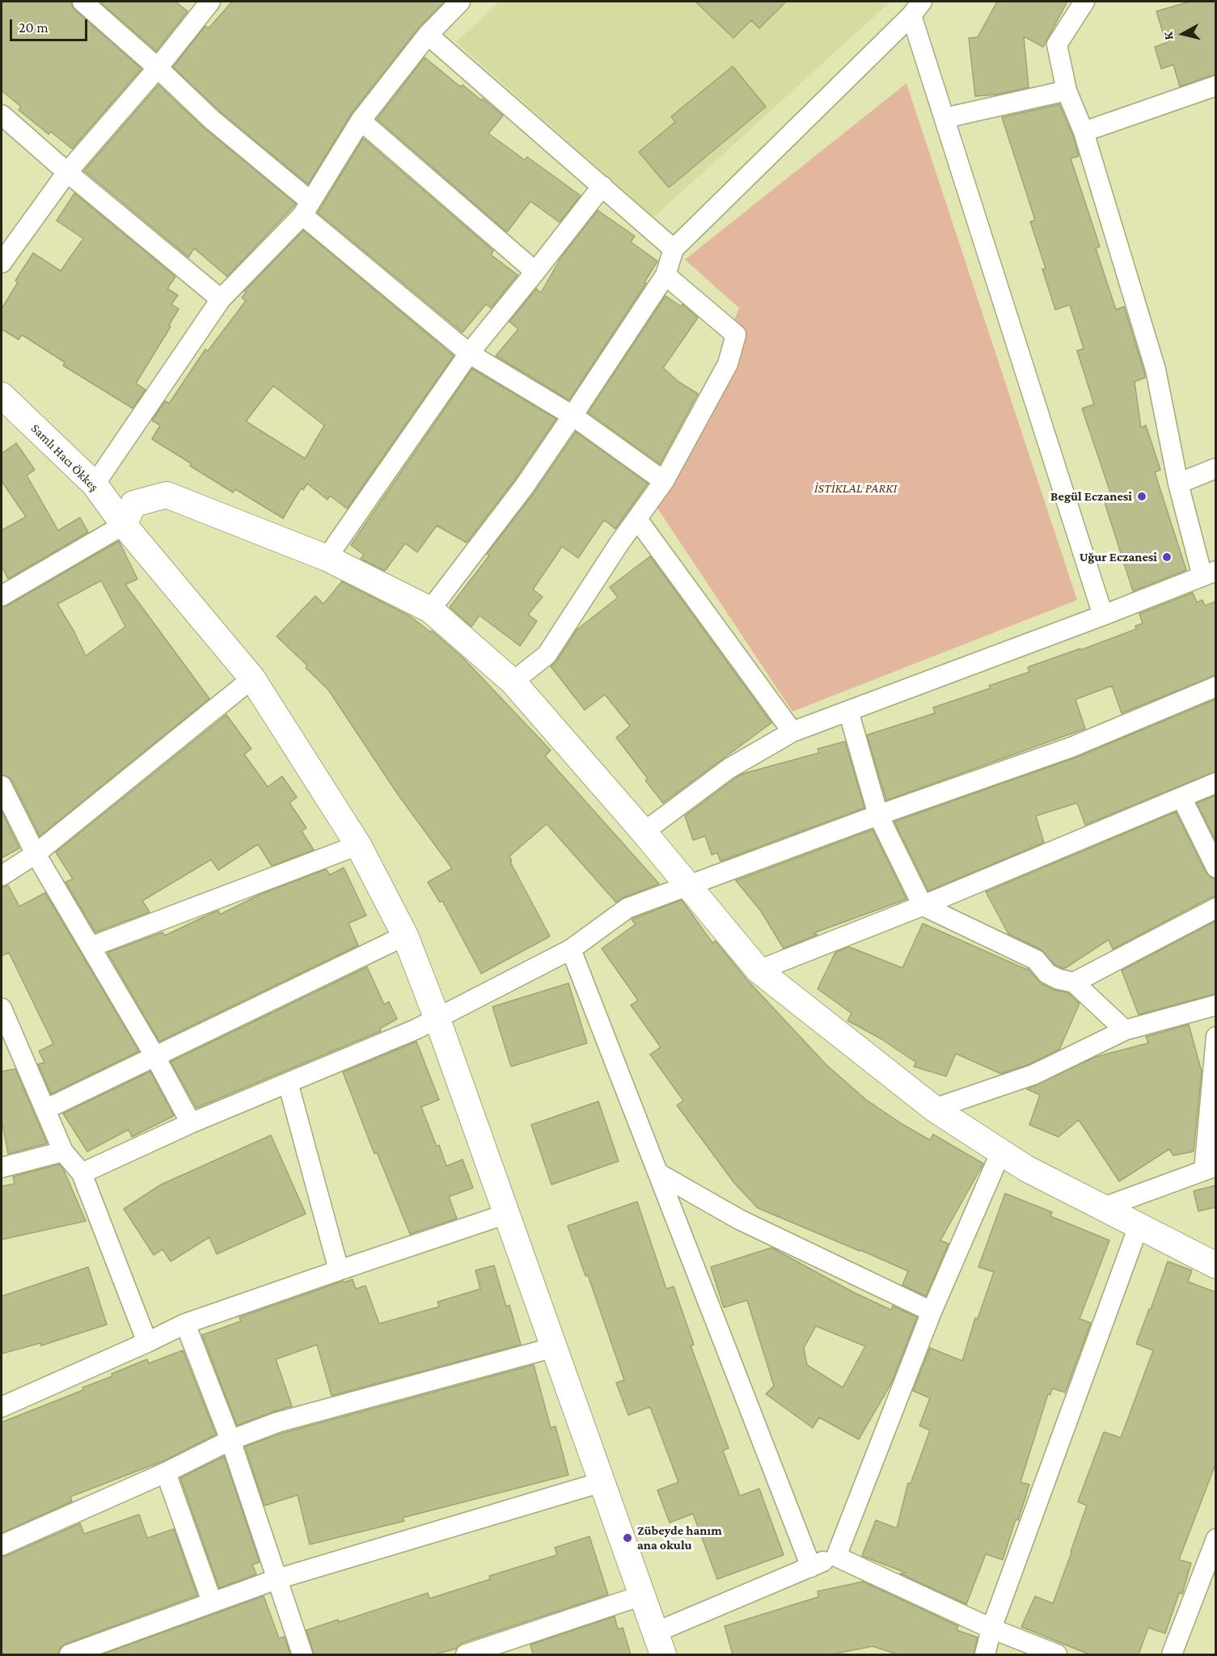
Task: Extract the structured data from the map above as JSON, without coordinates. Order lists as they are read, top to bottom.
{
  "streets": {
    "street": ["Samlı Hacı Ökkeş"]
  },
  "parks": ["İSTİKLAL PARKI"],
  "places": ["Begül Eczanesi", "Uğur Eczanesi", "Zübeyde hanım ana okulu"],
  "scale_bar": "20 m",
  "north": "left"
}
